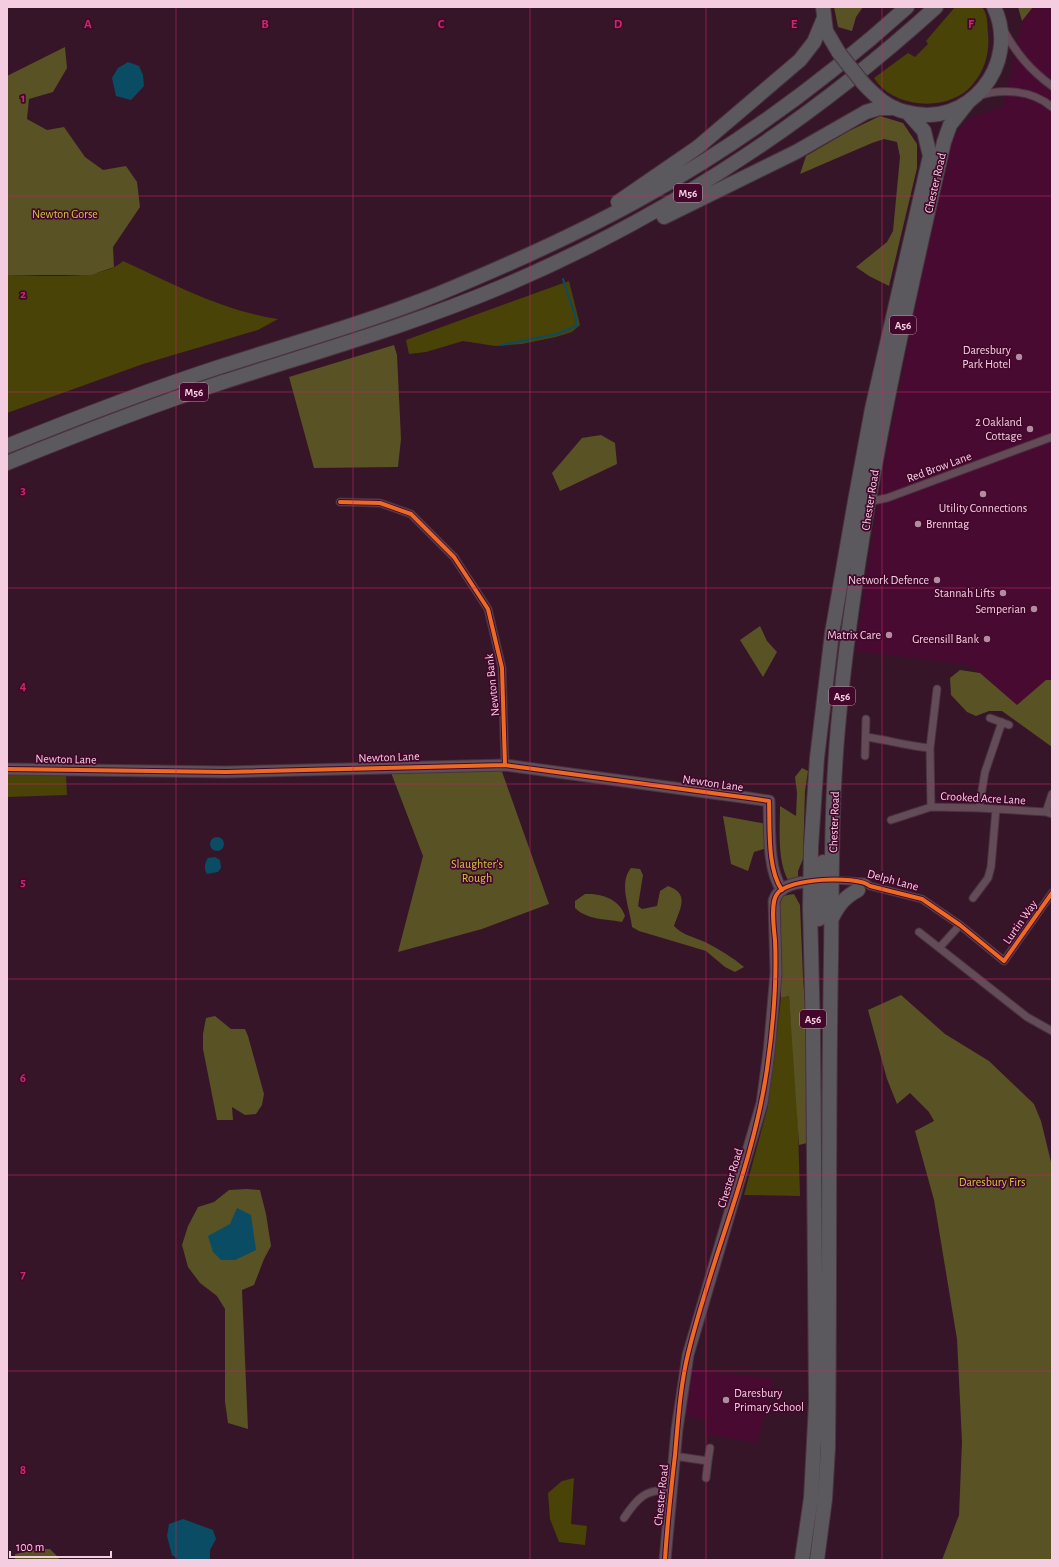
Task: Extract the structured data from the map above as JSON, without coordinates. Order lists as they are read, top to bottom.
{
  "streets": {
    "highway": ["Chester Road", "M56", "A56"],
    "street": [
      "Red Brow Lane",
      "Newton Bank",
      "Newton Lane",
      "Crooked Acre Lane",
      "Delph Lane",
      "Lurtin Way"
    ]
  },
  "crossings": [
    ["Chester Road", "Red Brow Lane"],
    ["Chester Road", "Newton Lane"],
    ["Chester Road", "Delph Lane"],
    ["Newton Bank", "Newton Lane"],
    ["Newton Lane", "Delph Lane"],
    ["Delph Lane", "Lurtin Way"]
  ],
  "parks": ["Newton Gorse", "Slaughter's Rough", "Daresbury Firs"],
  "places": [
    "Daresbury Park Hotel",
    "2 Oakland Cottage",
    "Utility Connections",
    "Brenntag",
    "Network Defence",
    "Stannah Lifts",
    "Semperian",
    "Matrix Care",
    "Greensill Bank",
    "Daresbury Primary School"
  ],
  "scale_bar": "100 m",
  "grid": {
    "columns": [
      "A",
      "B",
      "C",
      "D",
      "E",
      "F"
    ],
    "rows": [
      "1",
      "2",
      "3",
      "4",
      "5",
      "6",
      "7",
      "8"
    ]
  }
}
